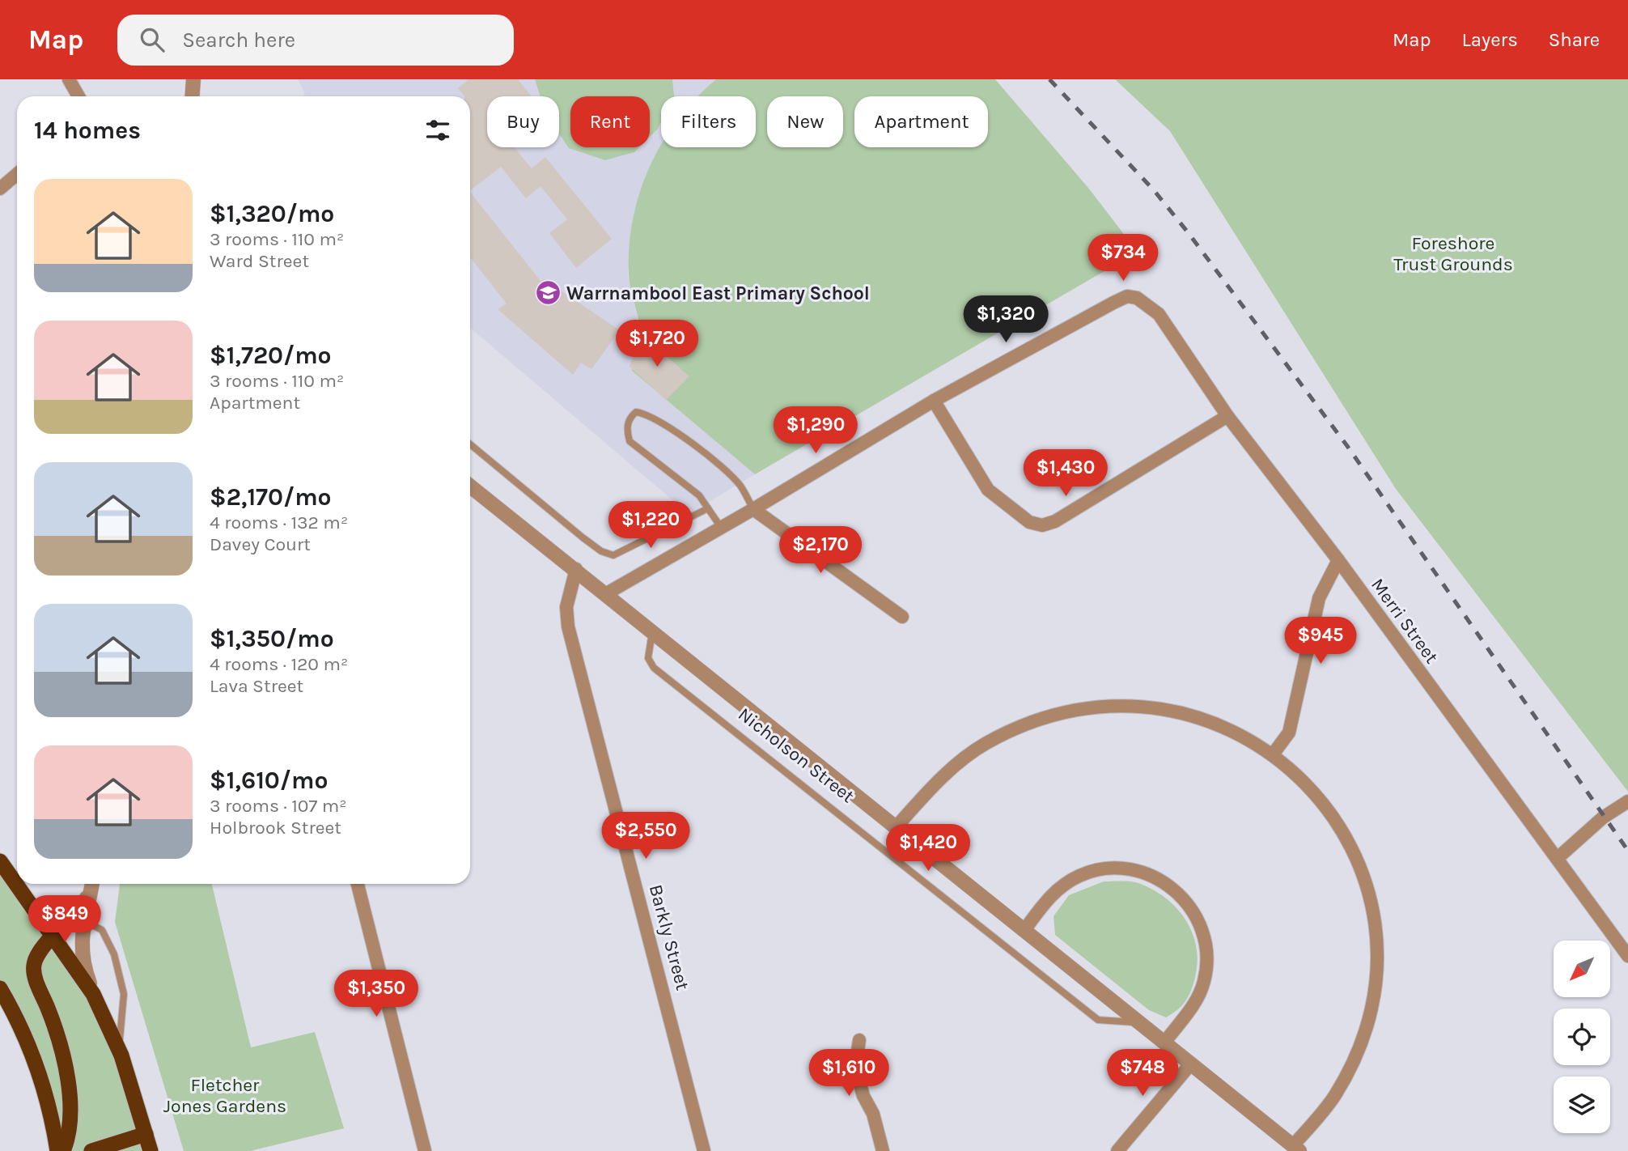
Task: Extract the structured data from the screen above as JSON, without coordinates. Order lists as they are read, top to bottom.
{
  "streets": {
    "street": ["Merri Street", "Nicholson Street", "Barkly Street"]
  },
  "crossings": [
    ["Nicholson Street", "Barkly Street"]
  ],
  "parks": ["Foreshore Trust Grounds", "Fletcher Jones Gardens"],
  "places": {
    "school or university": ["Warrnambool East Primary School"]
  },
  "north": "bottom left",
  "page": {
    "header": "Map",
    "search": "Search here",
    "nav": ["Map", "Layers", "Share"],
    "chip": [
      "Buy",
      "Rent",
      "Filters",
      "New",
      "Apartment"
    ],
    "heading": "14 homes",
    "list": [
      {
        "name": "$1,320/mo",
        "note": "3 rooms · 110 m² · Ward Street"
      },
      {
        "name": "$1,720/mo",
        "note": "3 rooms · 110 m² · Apartment"
      },
      {
        "name": "$2,170/mo",
        "note": "4 rooms · 132 m² · Davey Court"
      },
      {
        "name": "$1,350/mo",
        "note": "4 rooms · 120 m² · Lava Street"
      },
      {
        "name": "$1,610/mo",
        "note": "3 rooms · 107 m² · Holbrook Street"
      }
    ],
    "price": [
      "$734",
      "$1,320",
      "$1,720",
      "$1,290",
      "$1,430",
      "$1,220",
      "$2,170",
      "$945",
      "$2,550",
      "$1,420",
      "$849",
      "$1,350",
      "$1,610",
      "$748"
    ]
  }
}
